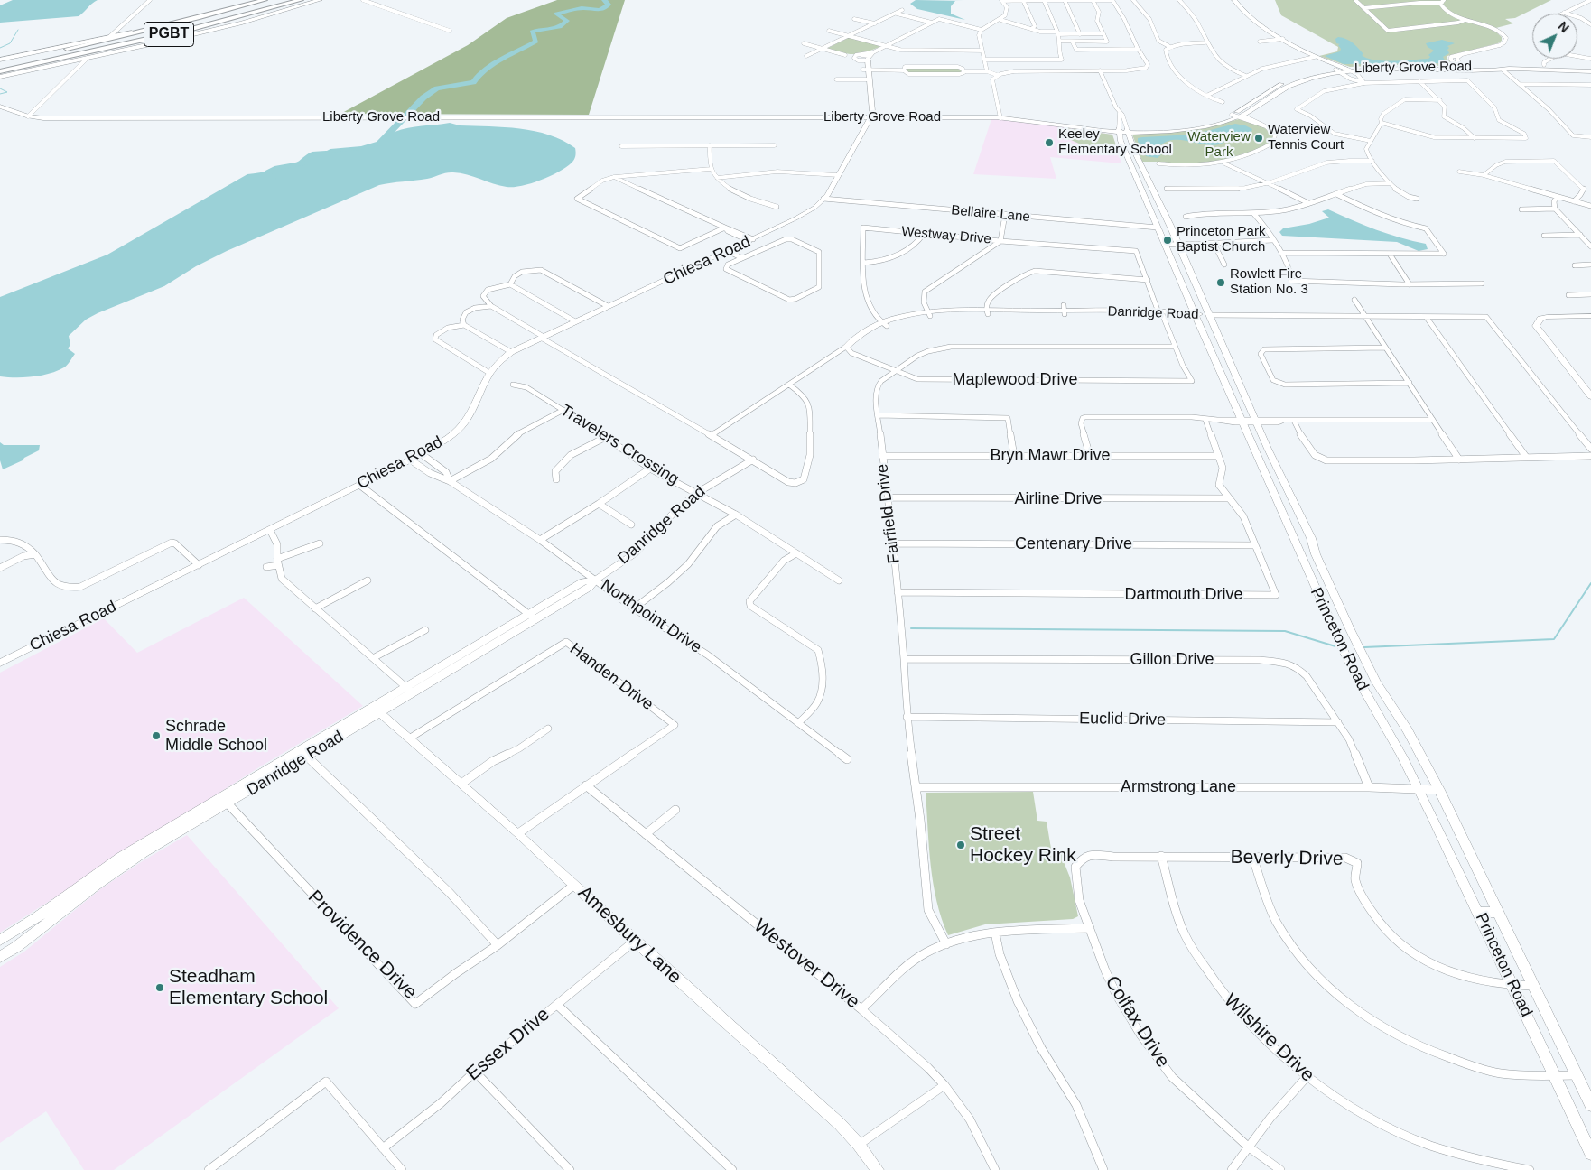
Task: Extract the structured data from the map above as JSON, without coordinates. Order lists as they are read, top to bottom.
{
  "streets": {
    "highway": ["PGBT"],
    "main road": [
      "Liberty Grove Road",
      "Chiesa Road",
      "Danridge Road",
      "Princeton Road",
      "Amesbury Lane"
    ],
    "street": [
      "Bellaire Lane",
      "Westway Drive",
      "Maplewood Drive",
      "Travelers Crossing",
      "Bryn Mawr Drive",
      "Airline Drive",
      "Fairfield Drive",
      "Centenary Drive",
      "Dartmouth Drive",
      "Northpoint Drive",
      "Gillon Drive",
      "Handen Drive",
      "Euclid Drive",
      "Armstrong Lane",
      "Beverly Drive",
      "Providence Drive",
      "Westover Drive",
      "Colfax Drive",
      "Wilshire Drive",
      "Essex Drive"
    ]
  },
  "crossings": [
    ["Liberty Grove Road", "Chiesa Road"],
    ["Liberty Grove Road", "Princeton Road"],
    ["Bellaire Lane", "Chiesa Road"],
    ["Bellaire Lane", "Princeton Road"],
    ["Westway Drive", "Danridge Road"],
    ["Chiesa Road", "Northpoint Drive"],
    ["Danridge Road", "Maplewood Drive"],
    ["Danridge Road", "Travelers Crossing"],
    ["Danridge Road", "Northpoint Drive"],
    ["Danridge Road", "Princeton Road"],
    ["Danridge Road", "Amesbury Lane"],
    ["Danridge Road", "Providence Drive"],
    ["Maplewood Drive", "Fairfield Drive"],
    ["Bryn Mawr Drive", "Fairfield Drive"],
    ["Bryn Mawr Drive", "Dartmouth Drive"],
    ["Airline Drive", "Fairfield Drive"],
    ["Airline Drive", "Dartmouth Drive"],
    ["Fairfield Drive", "Centenary Drive"],
    ["Fairfield Drive", "Dartmouth Drive"],
    ["Fairfield Drive", "Gillon Drive"],
    ["Fairfield Drive", "Euclid Drive"],
    ["Fairfield Drive", "Armstrong Lane"],
    ["Centenary Drive", "Dartmouth Drive"],
    ["Princeton Road", "Armstrong Lane"],
    ["Princeton Road", "Beverly Drive"],
    ["Gillon Drive", "Euclid Drive"],
    ["Gillon Drive", "Armstrong Lane"],
    ["Handen Drive", "Amesbury Lane"],
    ["Handen Drive", "Westover Drive"],
    ["Beverly Drive", "Colfax Drive"],
    ["Beverly Drive", "Wilshire Drive"],
    ["Amesbury Lane", "Providence Drive"],
    ["Amesbury Lane", "Essex Drive"]
  ],
  "parks": ["Waterview Park"],
  "places": [
    "Waterview Tennis Court",
    "Keeley Elementary School",
    "Princeton Park Baptist Church",
    "Rowlett Fire Station No. 3",
    "Schrade Middle School",
    "Street Hockey Rink",
    "Steadham Elementary School"
  ],
  "north": "top right"
}
